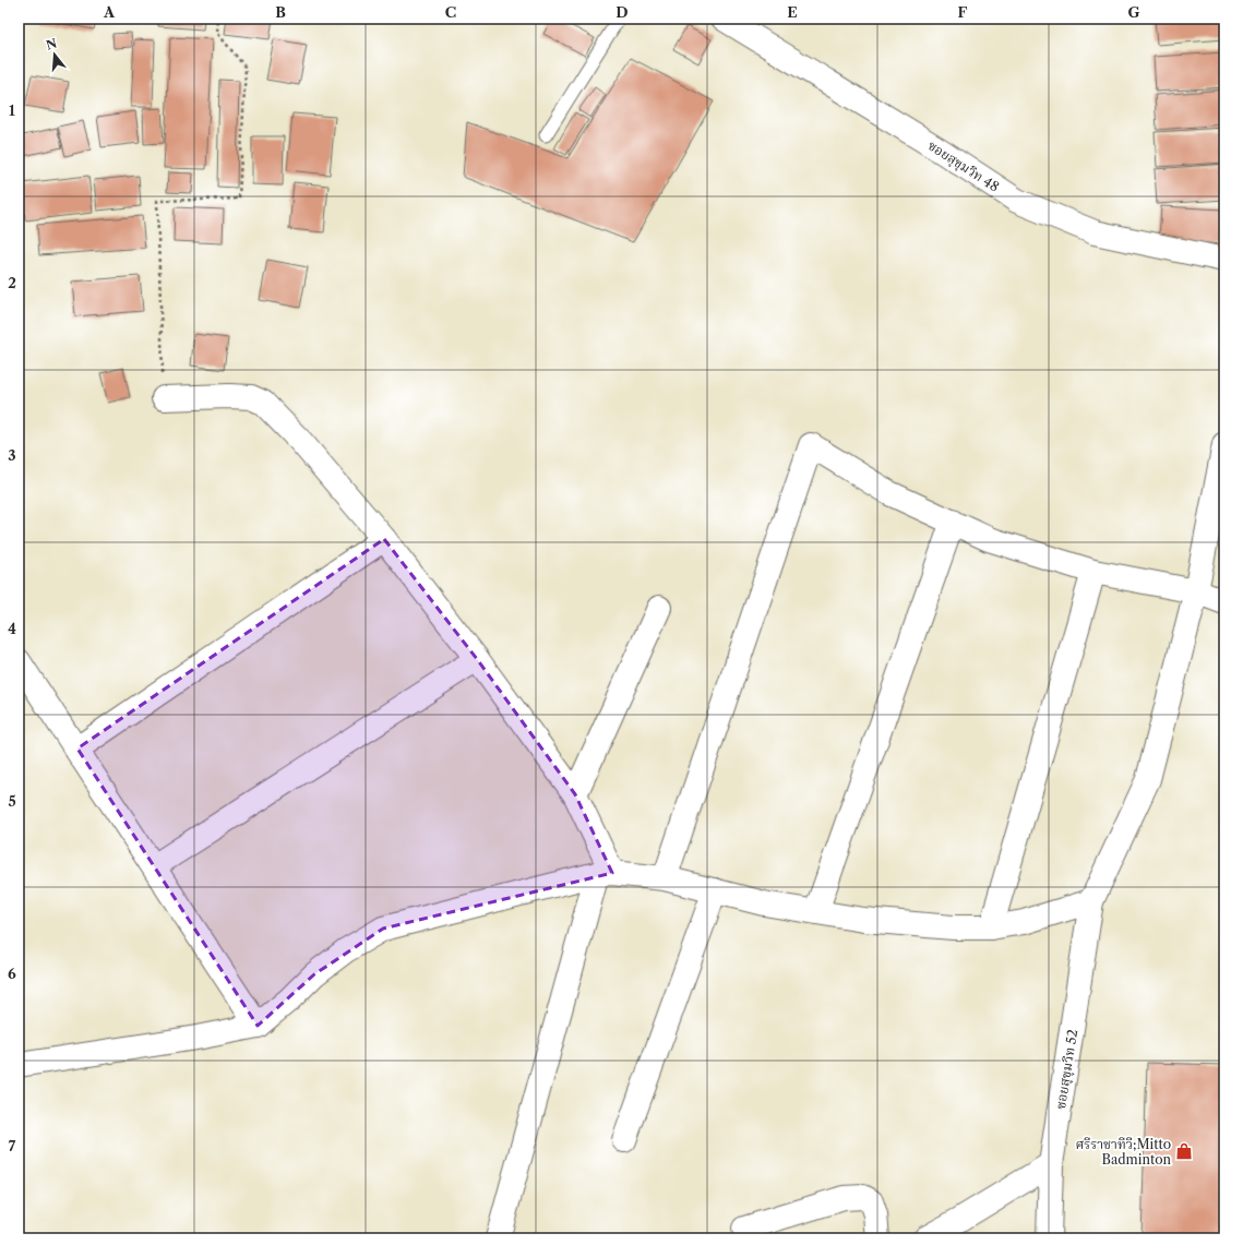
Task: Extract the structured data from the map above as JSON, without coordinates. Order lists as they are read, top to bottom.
{
  "streets": {
    "street": ["ซอยสุขุมวิท 48", "ซอยสุขุมวิท 52"]
  },
  "places": {
    "shop": ["ศรีราชาทีวี;Mitto Badminton"]
  },
  "north": "top",
  "grid": {
    "columns": [
      "A",
      "B",
      "C",
      "D",
      "E",
      "F",
      "G"
    ],
    "rows": [
      "1",
      "2",
      "3",
      "4",
      "5",
      "6",
      "7"
    ]
  }
}
